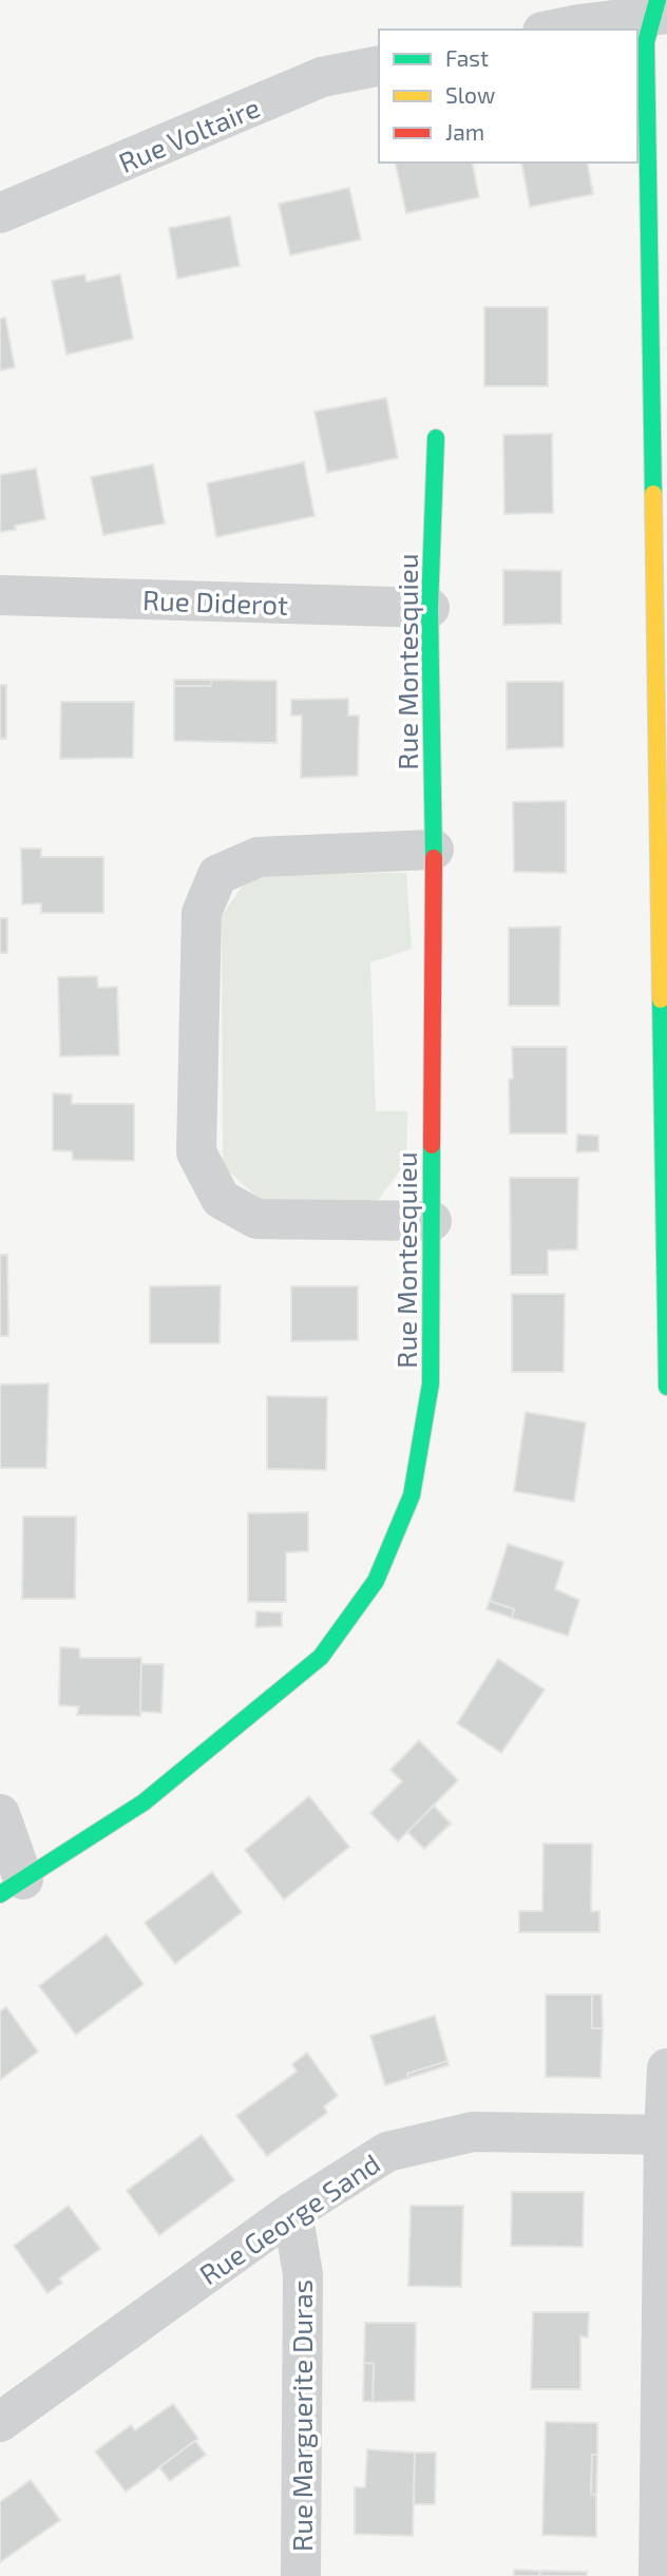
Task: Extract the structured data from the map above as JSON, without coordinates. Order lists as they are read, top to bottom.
{
  "streets": {
    "street": [
      "Rue Voltaire",
      "Rue Diderot",
      "Rue Montesquieu",
      "Rue George Sand",
      "Rue Marguerite Duras"
    ]
  },
  "crossings": [
    ["Rue Diderot", "Rue Montesquieu"],
    ["Rue George Sand", "Rue Marguerite Duras"]
  ],
  "legend": ["Fast", "Slow", "Jam"]
}
